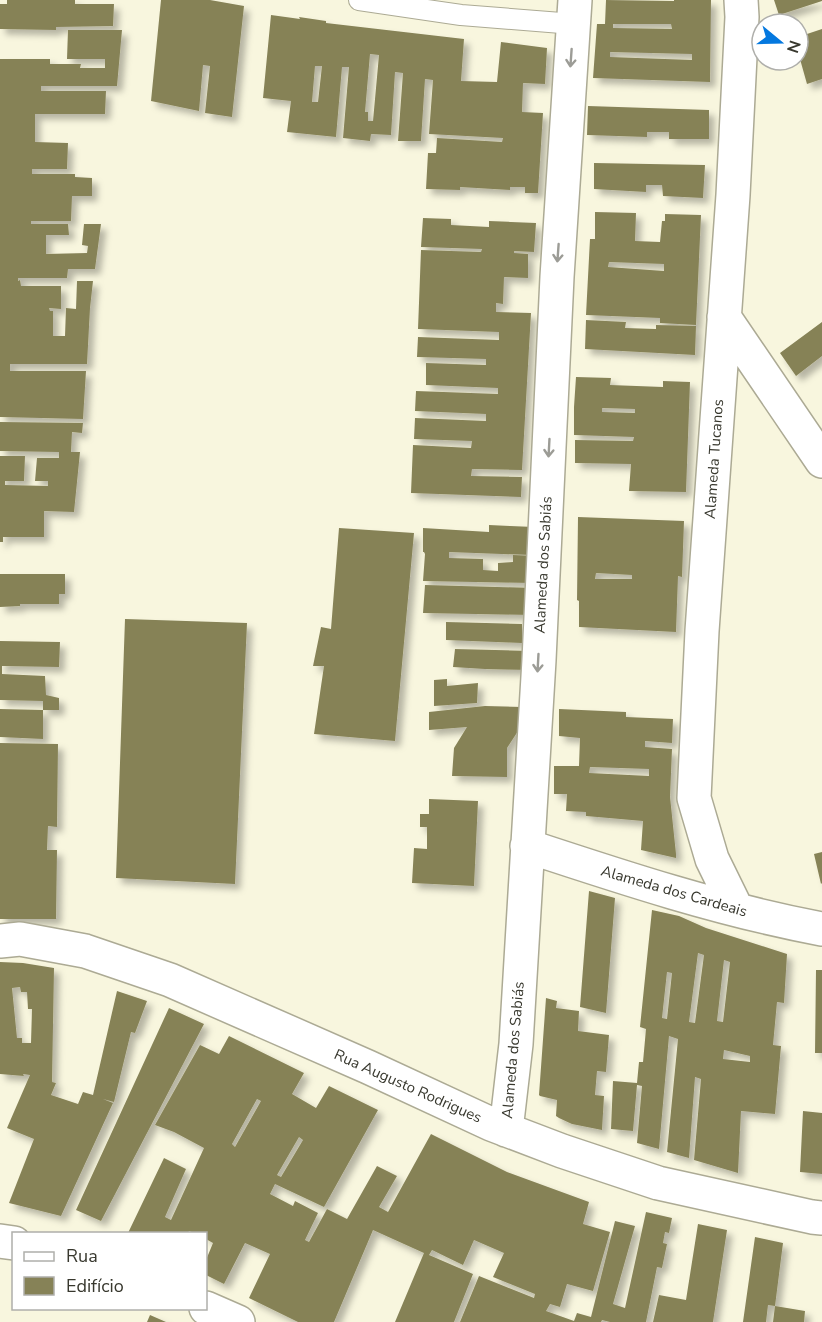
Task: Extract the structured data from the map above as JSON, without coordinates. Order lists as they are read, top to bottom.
{
  "streets": {
    "street": [
      "Alameda Tucanos",
      "Alameda dos Sabiás",
      "Alameda dos Cardeais",
      "Rua Augusto Rodrigues"
    ]
  },
  "crossings": [
    ["Alameda Tucanos", "Alameda dos Cardeais"],
    ["Alameda dos Sabiás", "Alameda dos Cardeais"],
    ["Alameda dos Sabiás", "Rua Augusto Rodrigues"]
  ],
  "one_way": ["Alameda dos Sabiás"],
  "legend": ["Rua", "Edifício"],
  "north": "right"
}
